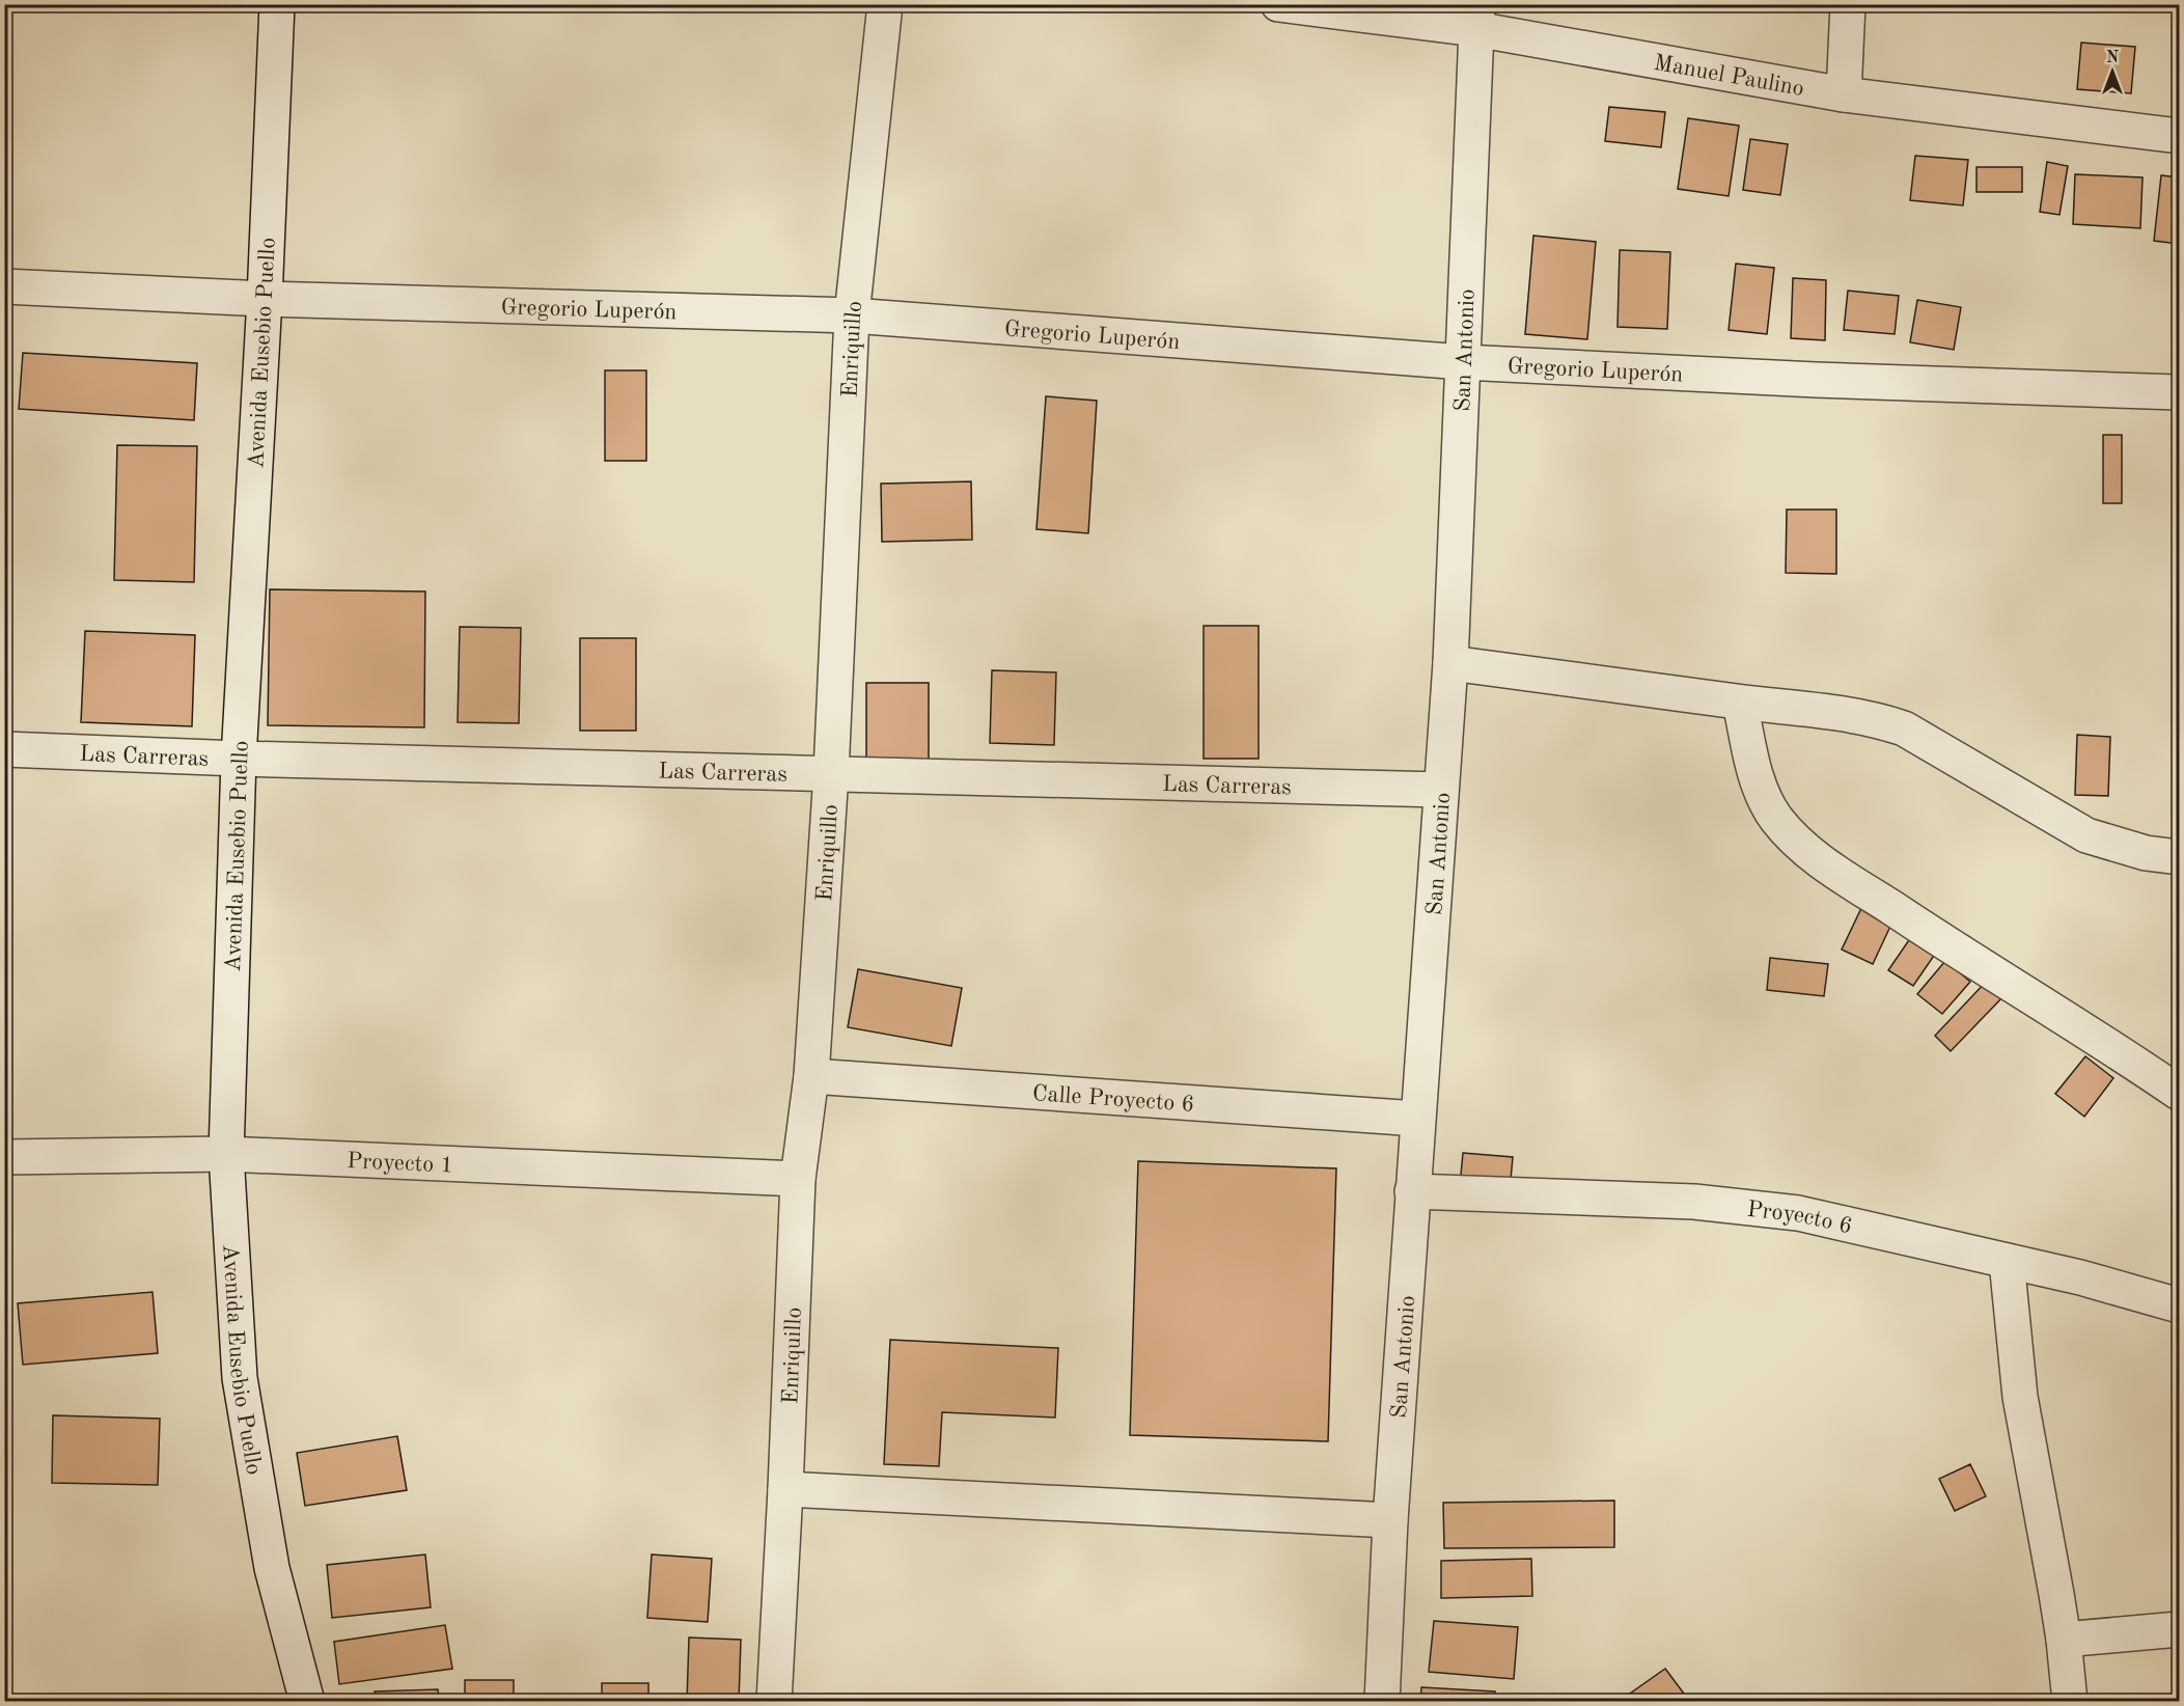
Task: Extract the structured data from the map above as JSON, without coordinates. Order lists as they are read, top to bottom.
{
  "streets": {
    "street": [
      "Manuel Paulino",
      "Gregorio Luperón",
      "Enriquillo",
      "San Antonio",
      "Avenida Eusebio Puello",
      "Las Carreras",
      "Calle Proyecto 6",
      "Proyecto 1",
      "Proyecto 6"
    ]
  },
  "crossings": [
    ["Manuel Paulino", "San Antonio"],
    ["Gregorio Luperón", "Enriquillo"],
    ["Gregorio Luperón", "San Antonio"],
    ["Gregorio Luperón", "Avenida Eusebio Puello"],
    ["Enriquillo", "Las Carreras"],
    ["Enriquillo", "Calle Proyecto 6"],
    ["Enriquillo", "Proyecto 1"],
    ["San Antonio", "Las Carreras"],
    ["San Antonio", "Calle Proyecto 6"],
    ["San Antonio", "Proyecto 6"],
    ["Avenida Eusebio Puello", "Las Carreras"],
    ["Avenida Eusebio Puello", "Proyecto 1"]
  ],
  "north": "top"
}
